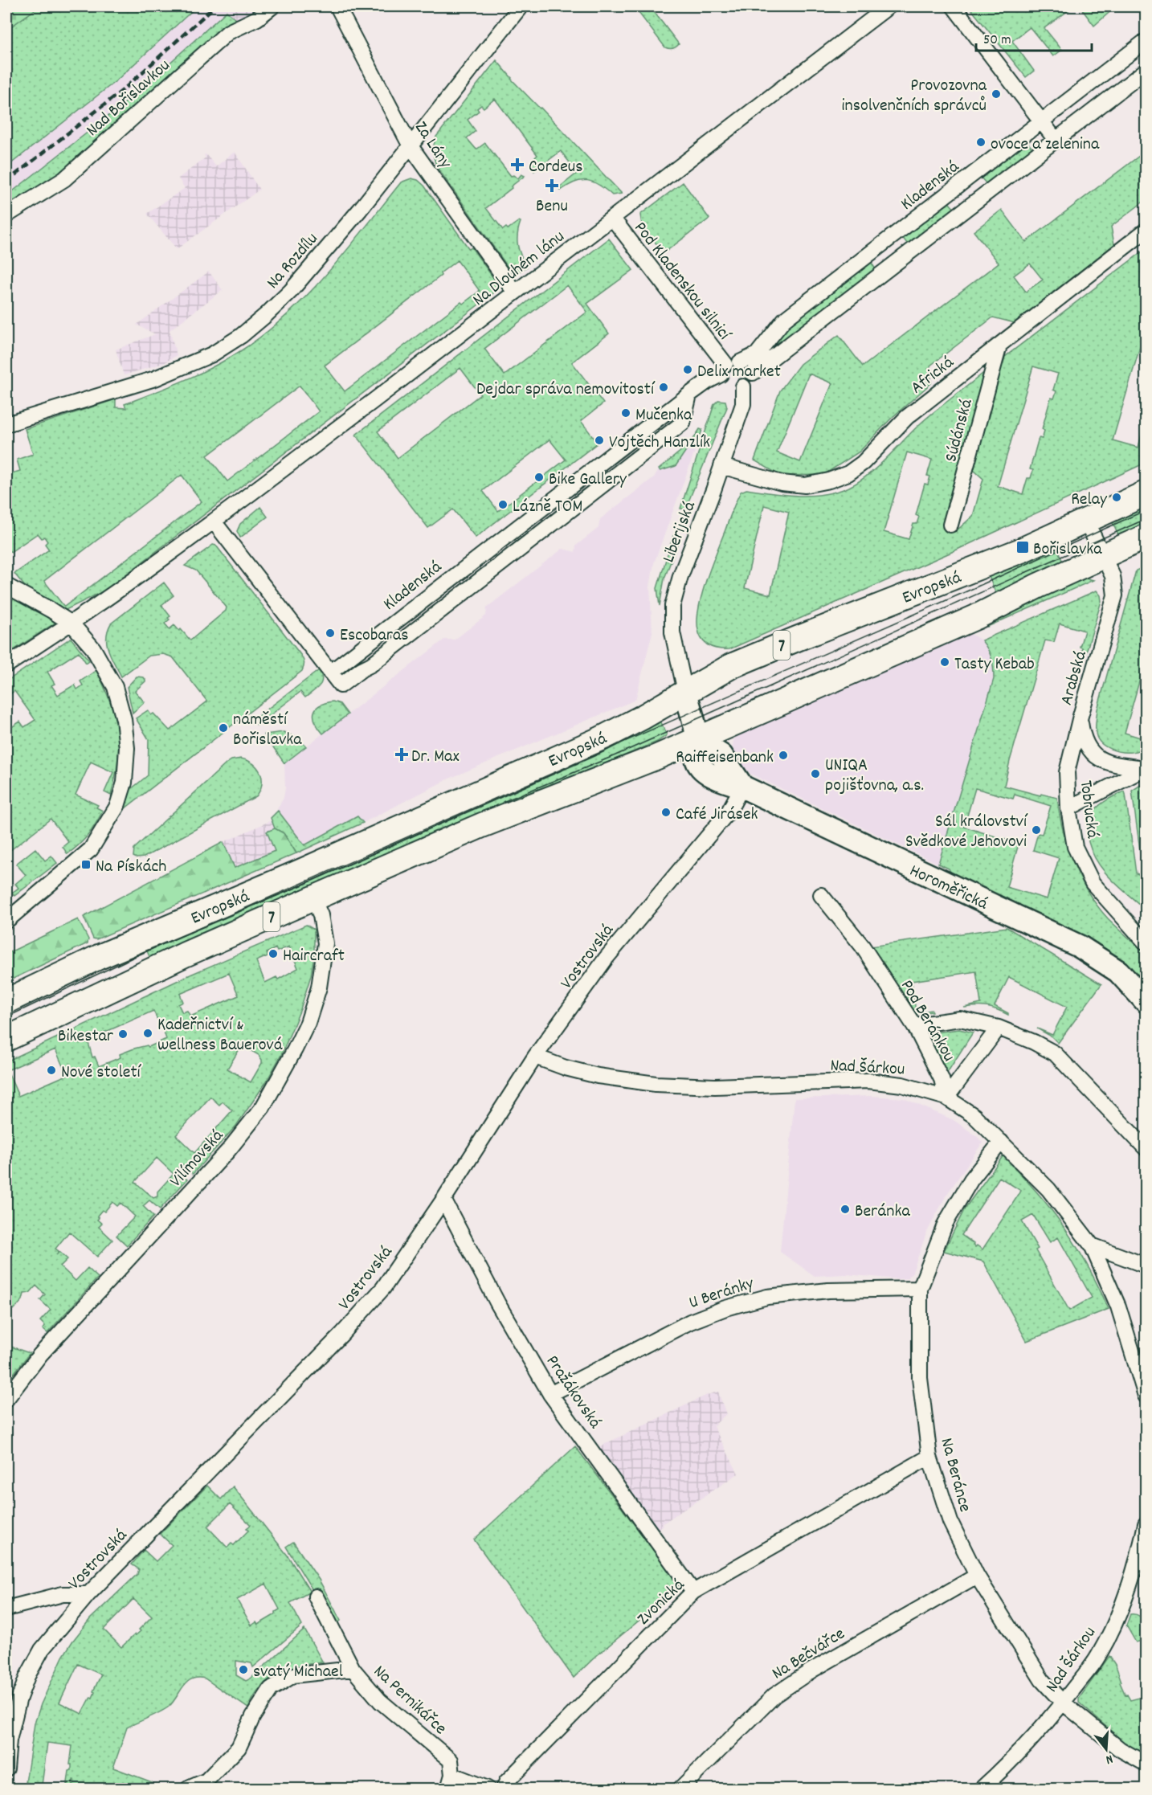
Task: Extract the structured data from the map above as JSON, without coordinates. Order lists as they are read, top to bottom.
{
  "streets": {
    "main road": ["Evropská", "7", "Horoměřická"],
    "street": [
      "Nad Bořislavkou",
      "Za Lány",
      "Kladenská",
      "Na Rozdílu",
      "Na Dlouhém lánu",
      "Pod Kladenskou silnicí",
      "Africká",
      "Súdánská",
      "Liberijská",
      "Arabská",
      "Tobrucká",
      "Vostrovská",
      "Pod Beránkou",
      "Nad Šárkou",
      "Vilímovská",
      "U Beránky",
      "Pražákovská",
      "Na Beránce",
      "Zvonická",
      "Na Bečvářce",
      "Na Pernikářce"
    ]
  },
  "crossings": [
    ["Za Lány", "Na Rozdílu"],
    ["Za Lány", "Na Dlouhém lánu"],
    ["Kladenská", "Na Dlouhém lánu"],
    ["Kladenská", "Pod Kladenskou silnicí"],
    ["Kladenská", "Liberijská"],
    ["Na Dlouhém lánu", "Pod Kladenskou silnicí"],
    ["Pod Kladenskou silnicí", "Liberijská"],
    ["Africká", "Súdánská"],
    ["Africká", "Liberijská"],
    ["Liberijská", "Evropská"],
    ["Evropská", "Arabská"],
    ["Evropská", "Horoměřická"],
    ["Evropská", "Vilímovská"],
    ["Arabská", "Tobrucká"],
    ["Horoměřická", "Vostrovská"],
    ["Vostrovská", "Nad Šárkou"],
    ["Vostrovská", "Pražákovská"],
    ["Pod Beránkou", "Nad Šárkou"],
    ["Nad Šárkou", "Na Beránce"],
    ["U Beránky", "Pražákovská"],
    ["U Beránky", "Na Beránce"],
    ["Pražákovská", "Zvonická"],
    ["Na Beránce", "Zvonická"],
    ["Na Beránce", "Na Bečvářce"]
  ],
  "places": {
    "other": [
      "Provozovna insolvenčních správců",
      "ovoce a zelenina",
      "Delix market",
      "Dejdar správa nemovitostí",
      "Mučenka",
      "Vojtěch Hanzlík",
      "Bike Gallery",
      "Relay",
      "Lázně TOM",
      "Escobaras",
      "Tasty Kebab",
      "náměstí Bořislavka",
      "Raiffeisenbank",
      "UNIQA pojišťovna, a.s.",
      "Café Jirásek",
      "Sál království Svědkové Jehovovi",
      "Haircraft",
      "Kadeřnictví & wellness Bauerová",
      "Bikestar",
      "Nové století",
      "Beránka",
      "svatý Michael"
    ],
    "health": ["Cordeus", "Benu", "Dr. Max"],
    "transit": ["Bořislavka", "Na Pískách"]
  },
  "scale_bar": "50 m",
  "north": "bottom"
}
